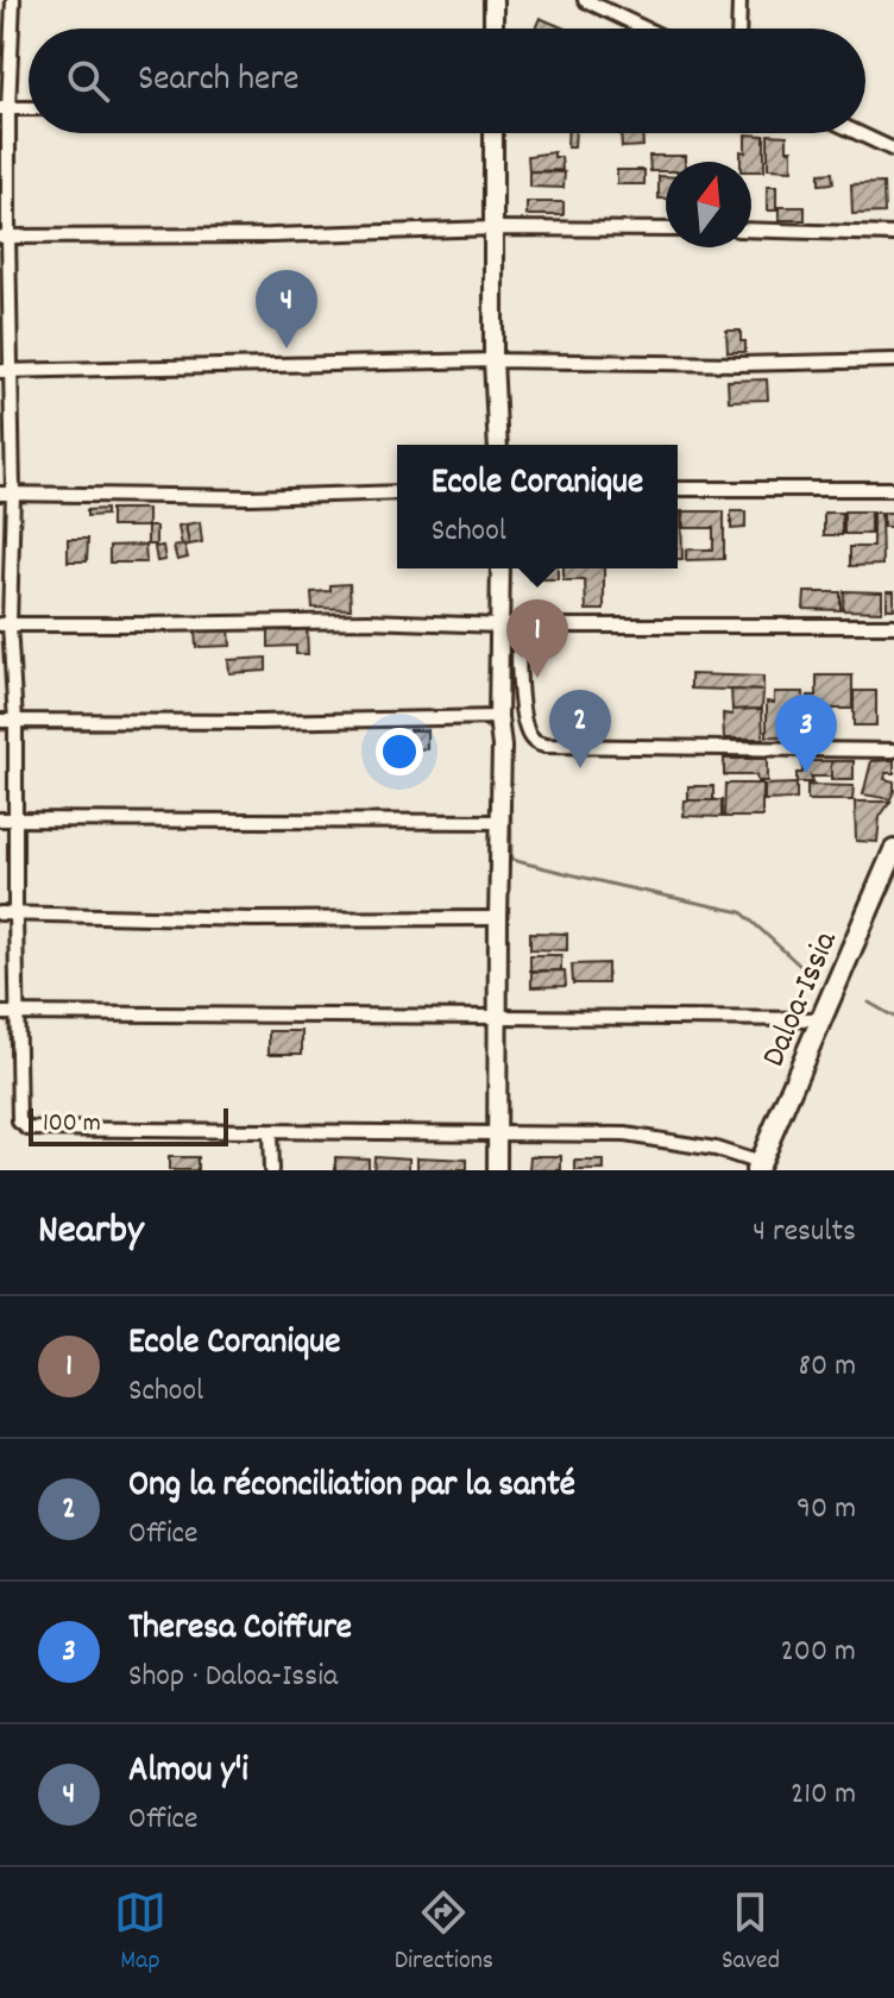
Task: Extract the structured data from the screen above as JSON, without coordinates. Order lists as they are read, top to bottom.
{
  "streets": {
    "main road": ["Daloa-Issia"]
  },
  "scale_bar": "100 m",
  "north": "top",
  "page": {
    "search": "Search here",
    "pins": [
      "4",
      "1",
      "2",
      "3"
    ],
    "popup": ["Ecole Coranique", "School"],
    "scale": "100 m",
    "heading": ["Nearby", "4 results"],
    "list": [
      {
        "mark": "1",
        "name": "Ecole Coranique",
        "note": "School",
        "value": "80 m"
      },
      {
        "mark": "2",
        "name": "Ong la réconciliation par la santé",
        "note": "Office",
        "value": "90 m"
      },
      {
        "mark": "3",
        "name": "Theresa Coiffure",
        "note": "Shop · Daloa-Issia",
        "value": "200 m"
      },
      {
        "mark": "4",
        "name": "Almou y'i",
        "note": "Office",
        "value": "210 m"
      }
    ],
    "nav": ["Map", "Directions", "Saved"]
  }
}
